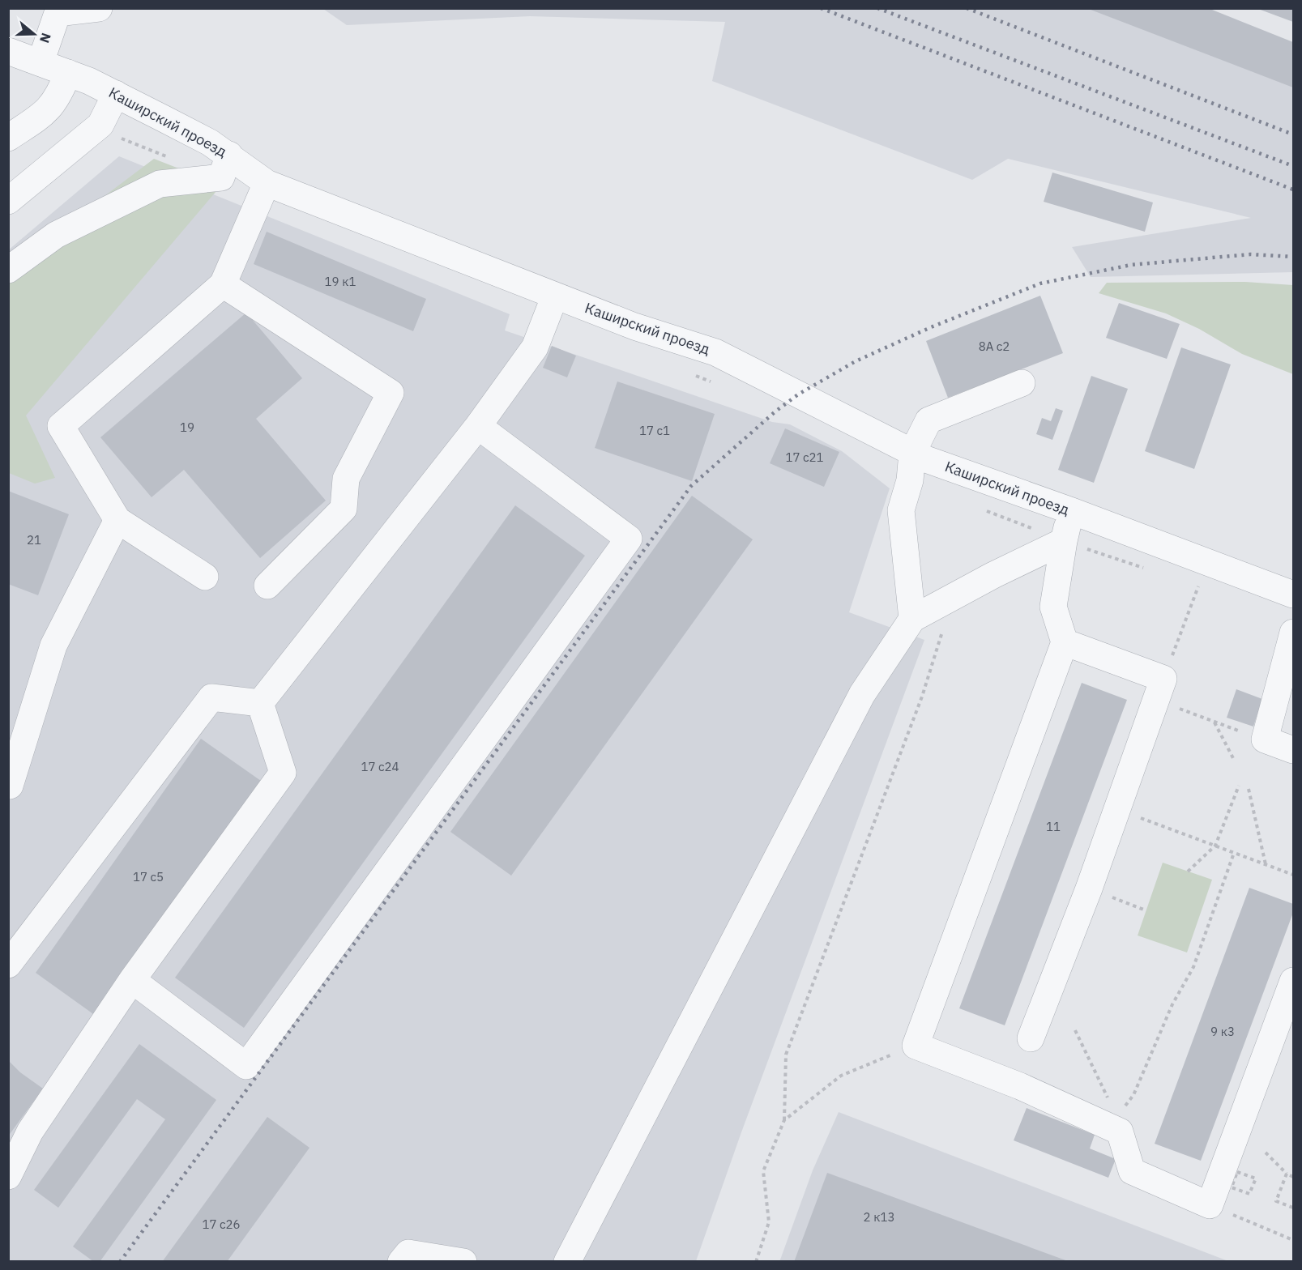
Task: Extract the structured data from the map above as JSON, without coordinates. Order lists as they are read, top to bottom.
{
  "streets": {
    "street": ["Каширский проезд"]
  },
  "house_numbers": [
    "19 к1",
    "8А с2",
    "19",
    "17 с1",
    "17 с21",
    "21",
    "17 с24",
    "11",
    "17 с5",
    "9 к3",
    "2 к13",
    "17 с26"
  ],
  "north": "right"
}
